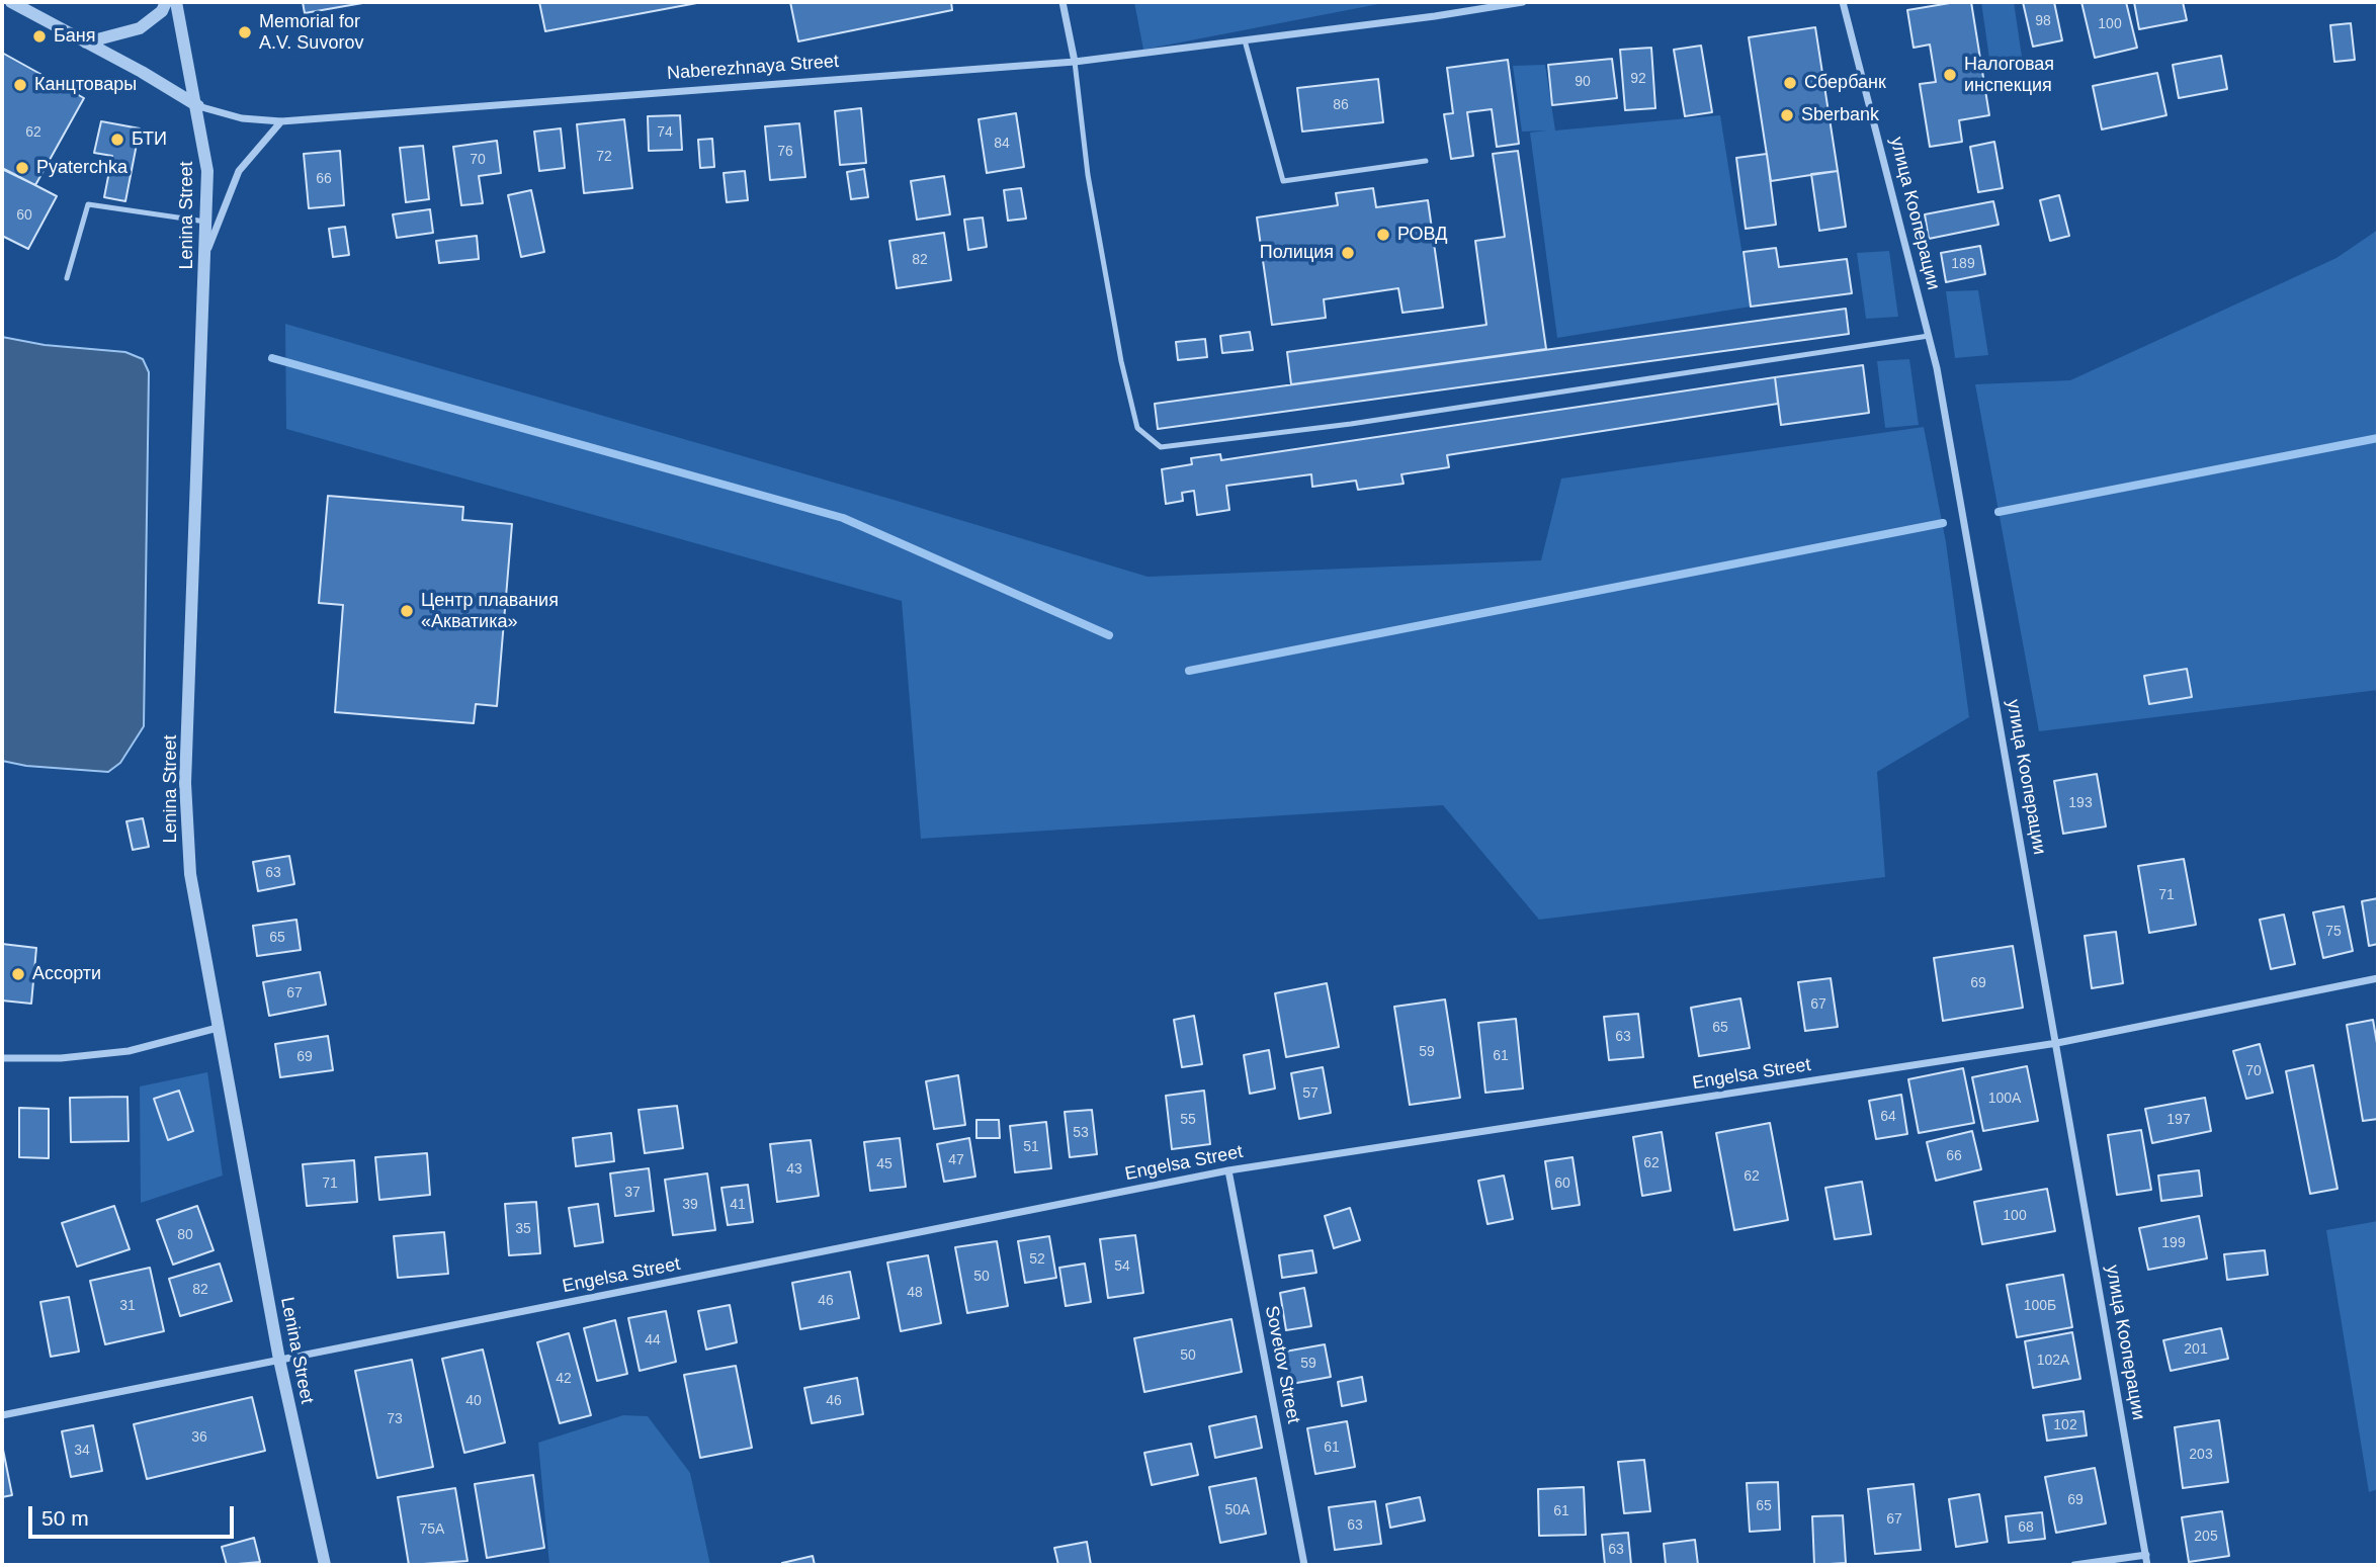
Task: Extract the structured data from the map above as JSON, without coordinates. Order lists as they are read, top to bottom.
{
  "streets": {
    "street": [
      "Naberezhnaya Street",
      "улица Кооперации",
      "Lenina Street",
      "Engelsa Street",
      "Sovetov Street"
    ]
  },
  "crossings": [
    ["Naberezhnaya Street", "Lenina Street"],
    ["улица Кооперации", "Engelsa Street"],
    ["Lenina Street", "Engelsa Street"],
    ["Engelsa Street", "Sovetov Street"]
  ],
  "places": [
    "Memorial for A.V. Suvorov",
    "Баня",
    "Налоговая инспекция",
    "Сбербанк",
    "Канцтовары",
    "Sberbank",
    "БТИ",
    "Pyaterchka",
    "РОВД",
    "Полиция",
    "Центр плавания «Акватика»",
    "Ассорти"
  ],
  "house_numbers": [
    "98",
    "100",
    "92",
    "90",
    "86",
    "62",
    "74",
    "84",
    "76",
    "72",
    "70",
    "66",
    "60",
    "82",
    "189",
    "193",
    "63",
    "71",
    "75",
    "65",
    "69",
    "67",
    "67",
    "65",
    "63",
    "59",
    "61",
    "69",
    "70",
    "57",
    "100А",
    "64",
    "55",
    "197",
    "53",
    "51",
    "66",
    "47",
    "62",
    "45",
    "43",
    "62",
    "71",
    "60",
    "37",
    "39",
    "41",
    "100",
    "35",
    "80",
    "199",
    "52",
    "54",
    "50",
    "82",
    "48",
    "46",
    "31",
    "100Б",
    "44",
    "201",
    "50",
    "102А",
    "59",
    "42",
    "40",
    "46",
    "73",
    "102",
    "36",
    "61",
    "34",
    "203",
    "69",
    "65",
    "50А",
    "61",
    "67",
    "63",
    "68",
    "75А",
    "205",
    "63"
  ],
  "scale_bar": "50 m"
}
